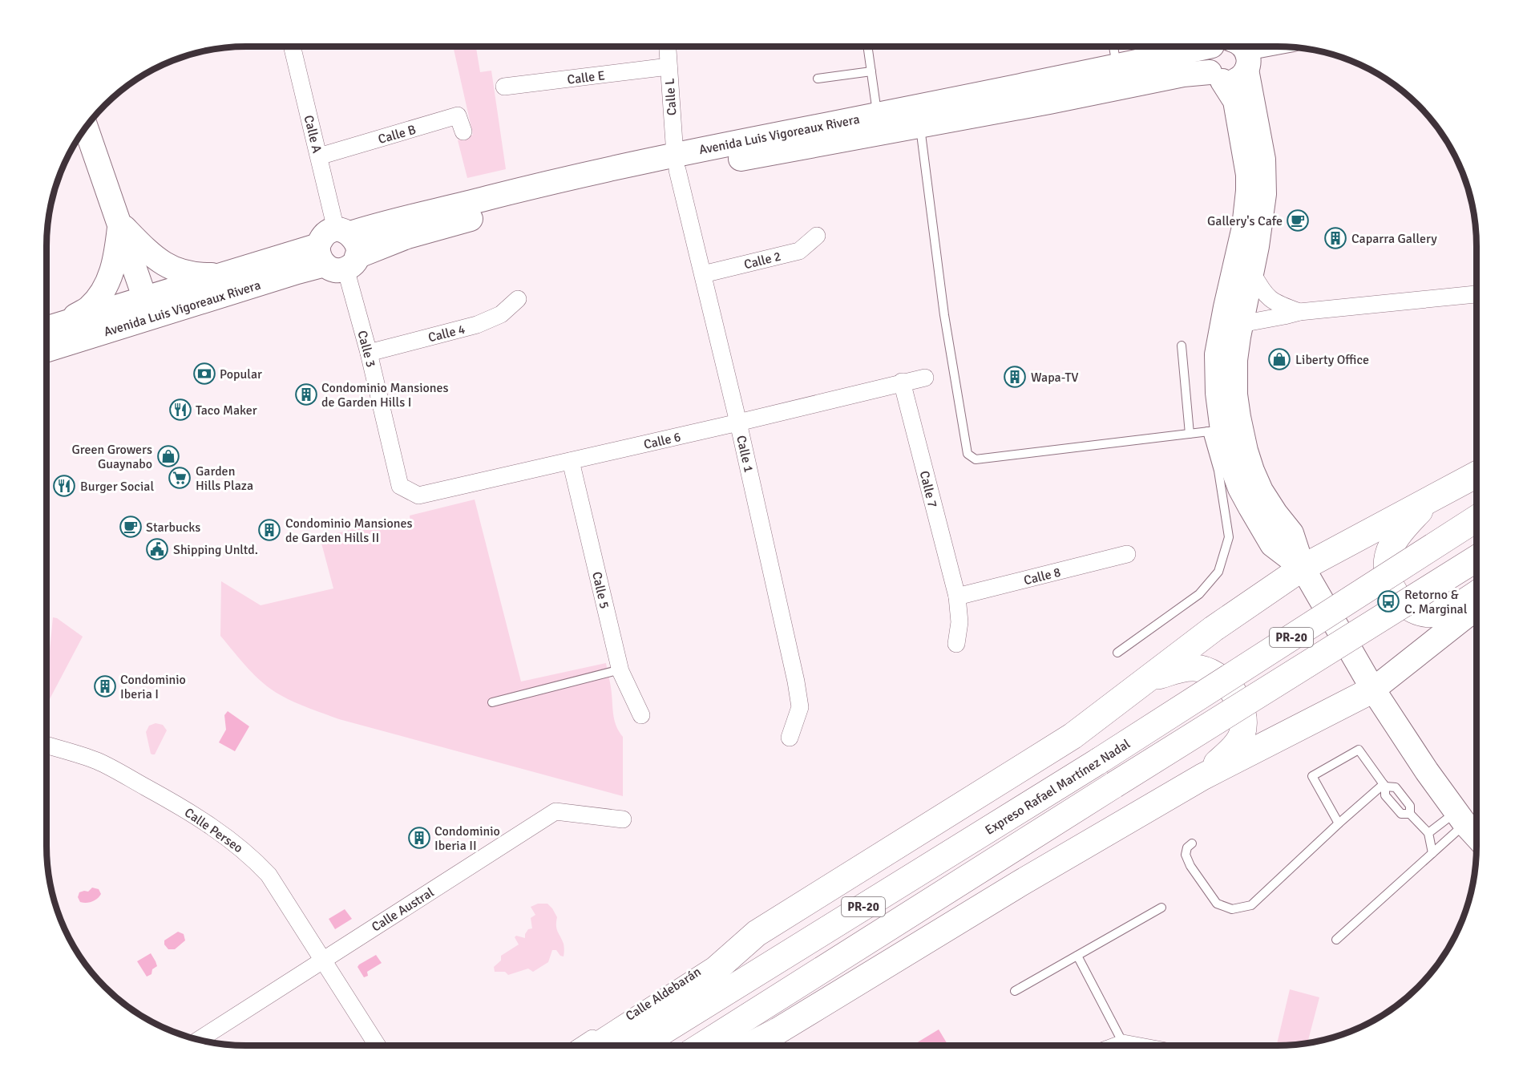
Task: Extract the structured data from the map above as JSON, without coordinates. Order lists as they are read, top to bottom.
{
  "streets": {
    "highway": ["PR-20", "Expreso Rafael Martínez Nadal"],
    "main road": ["Avenida Luis Vigoreaux Rivera"],
    "street": [
      "Calle E",
      "Calle L",
      "Calle A",
      "Calle B",
      "Calle 2",
      "Calle 4",
      "Calle 3",
      "Calle 6",
      "Calle 1",
      "Calle 7",
      "Calle 8",
      "Calle 5",
      "Calle Perseo",
      "Calle Austral",
      "Calle Aldebarán"
    ]
  },
  "crossings": [
    ["Calle E", "Calle L"],
    ["Calle L", "Avenida Luis Vigoreaux Rivera"],
    ["Calle L", "Calle 1"],
    ["Calle A", "Calle B"],
    ["Calle A", "Avenida Luis Vigoreaux Rivera"],
    ["Avenida Luis Vigoreaux Rivera", "Calle 3"],
    ["Avenida Luis Vigoreaux Rivera", "Calle 1"],
    ["Calle 2", "Calle 1"],
    ["Calle 4", "Calle 3"],
    ["Calle 3", "Calle 6"],
    ["Calle 6", "Calle 1"],
    ["Calle 6", "Calle 7"],
    ["Calle 6", "Calle 5"],
    ["Calle 7", "Calle 8"],
    ["Calle Perseo", "Calle Austral"]
  ],
  "places": {
    "cafe": ["Gallery's Cafe", "Starbucks"],
    "building": [
      "Caparra Gallery",
      "Wapa-TV",
      "Condominio Mansiones de Garden Hills I",
      "Condominio Mansiones de Garden Hills II",
      "Condominio Iberia I",
      "Condominio Iberia II"
    ],
    "shop": ["Liberty Office", "Green Growers Guaynabo"],
    "bank": ["Popular"],
    "restaurant": ["Taco Maker", "Burger Social"],
    "supermarket": ["Garden Hills Plaza"],
    "public building": ["Shipping Unltd."],
    "bus stop": ["Retorno & C. Marginal"]
  }
}
